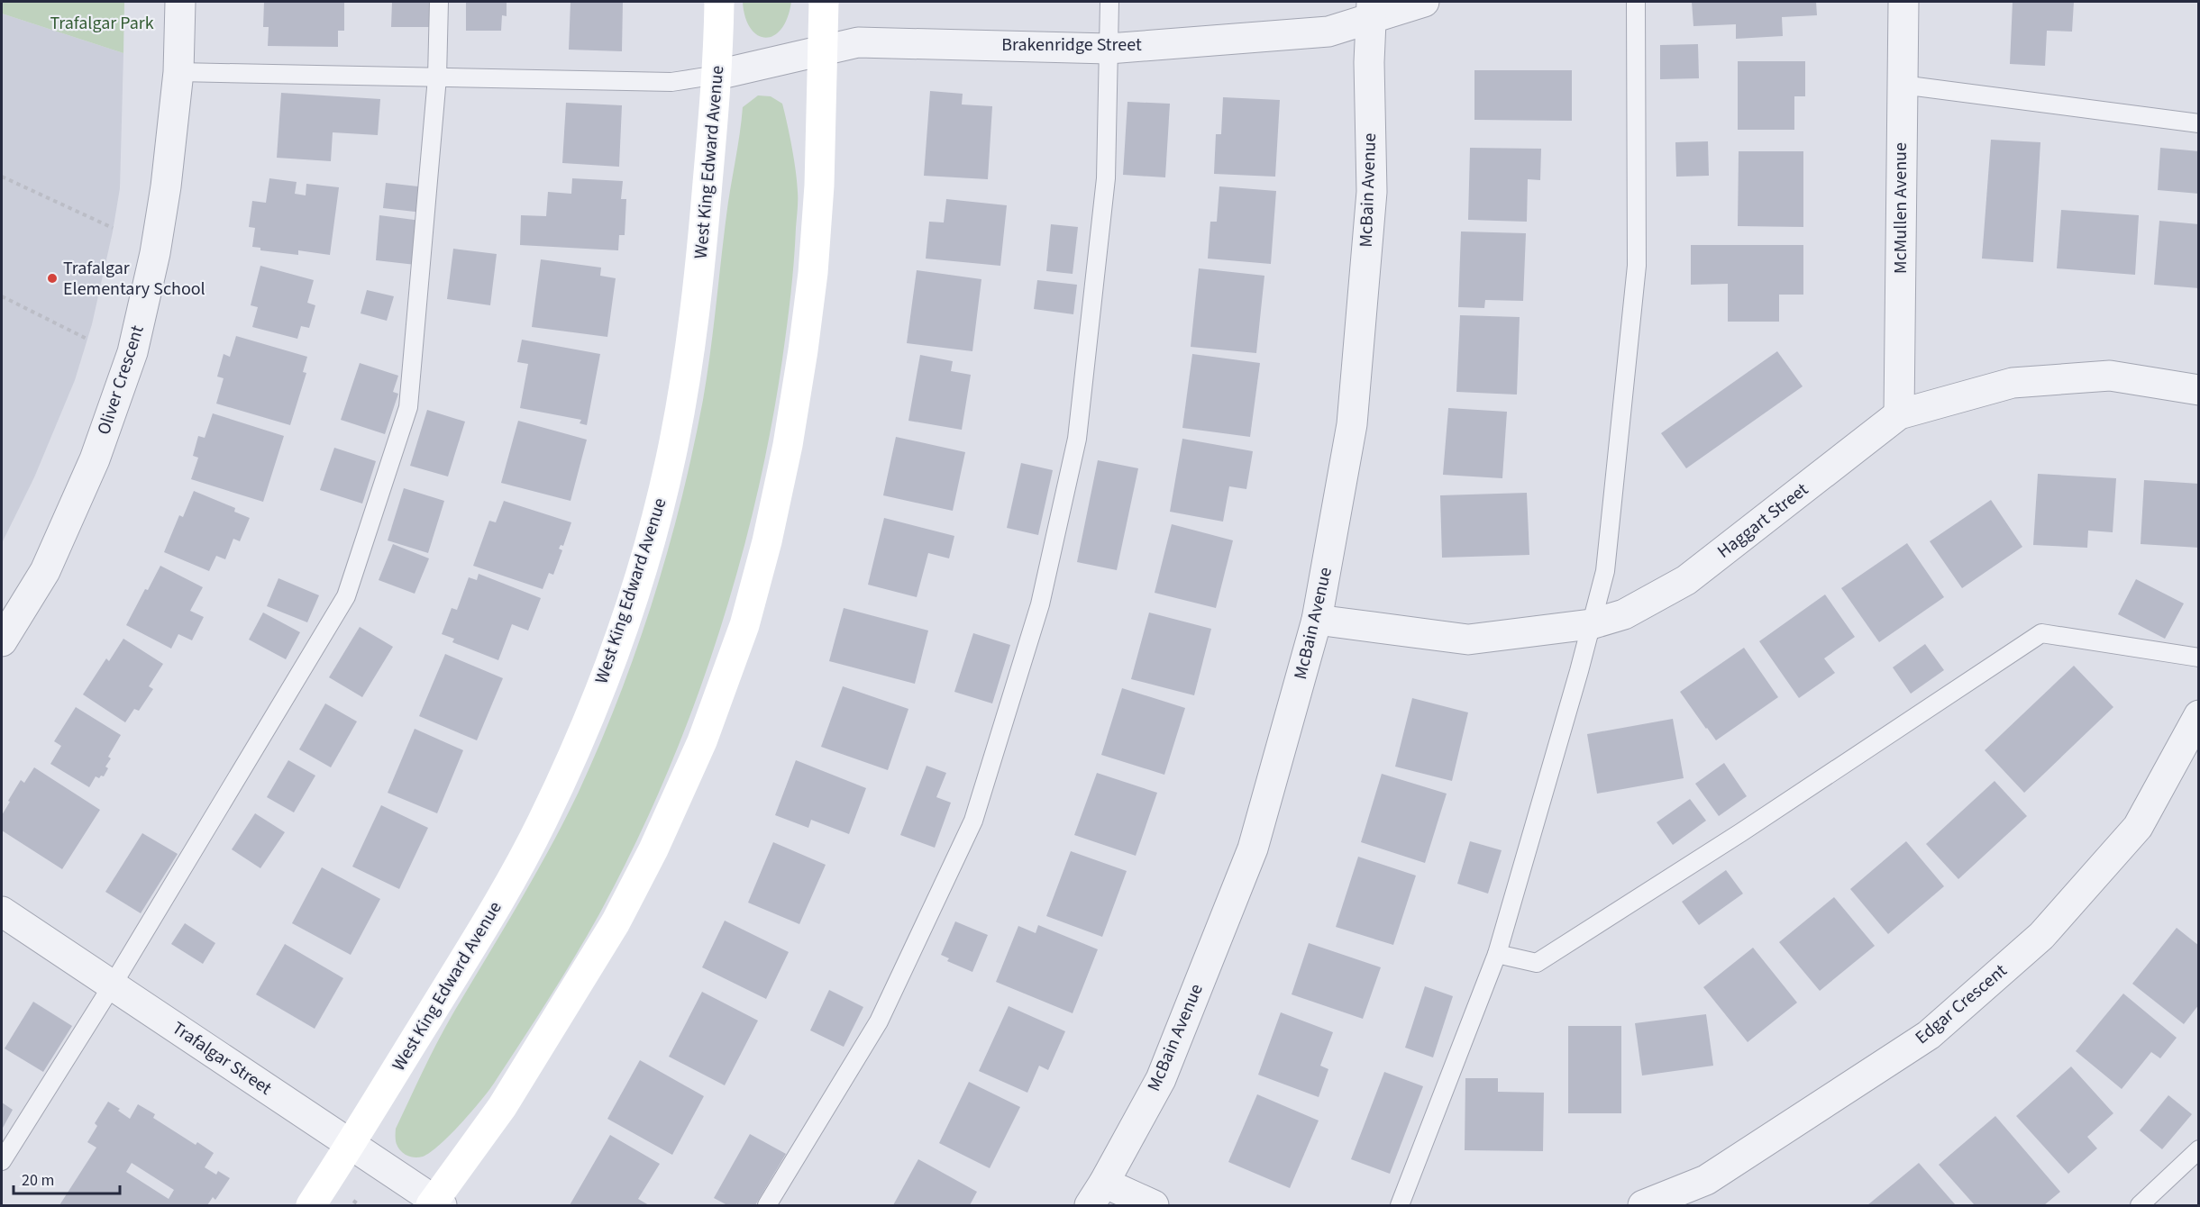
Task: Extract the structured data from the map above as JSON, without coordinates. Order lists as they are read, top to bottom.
{
  "streets": {
    "main road": ["West King Edward Avenue"],
    "street": [
      "Brakenridge Street",
      "McBain Avenue",
      "McMullen Avenue",
      "Oliver Crescent",
      "Haggart Street",
      "Edgar Crescent",
      "Trafalgar Street"
    ]
  },
  "crossings": [
    ["Brakenridge Street", "West King Edward Avenue"],
    ["Brakenridge Street", "McBain Avenue"],
    ["West King Edward Avenue", "Trafalgar Street"],
    ["McBain Avenue", "Haggart Street"],
    ["McMullen Avenue", "Haggart Street"]
  ],
  "parks": ["Trafalgar Park"],
  "places": ["Trafalgar Elementary School"],
  "scale_bar": "20 m"
}
